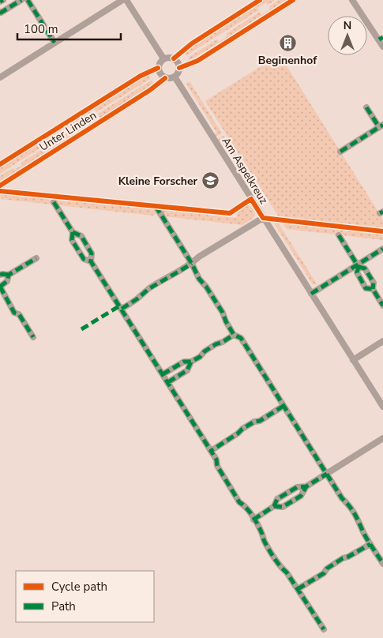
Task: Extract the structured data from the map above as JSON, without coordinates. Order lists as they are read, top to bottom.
{
  "streets": {
    "street": ["Unter Linden", "Am Aspelkreuz"]
  },
  "crossings": [
    ["Unter Linden", "Am Aspelkreuz"]
  ],
  "places": {
    "building": ["Beginenhof"],
    "school or university": ["Kleine Forscher"]
  },
  "legend": ["Cycle path", "Path"],
  "scale_bar": "100 m",
  "north": "top"
}
